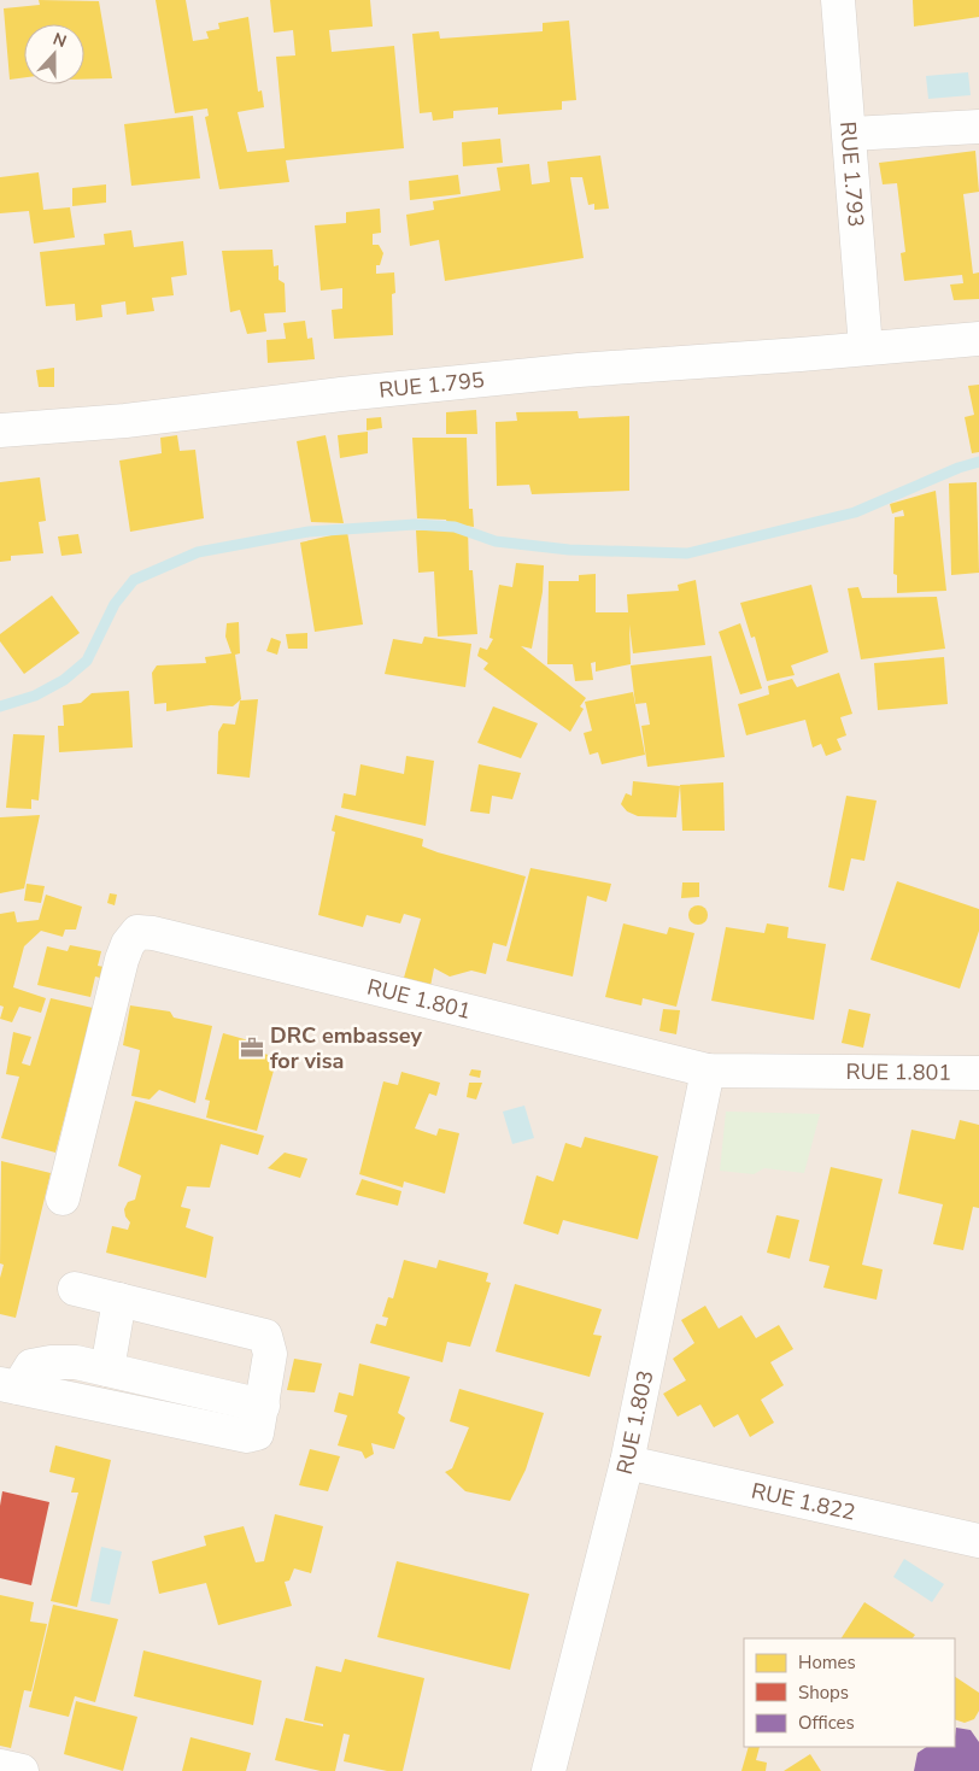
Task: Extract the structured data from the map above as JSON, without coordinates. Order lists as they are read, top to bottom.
{
  "streets": {
    "street": [
      "RUE 1.793",
      "RUE 1.795",
      "RUE 1.801",
      "RUE 1.803",
      "RUE 1.822"
    ]
  },
  "crossings": [
    ["RUE 1.793", "RUE 1.795"],
    ["RUE 1.801", "RUE 1.803"],
    ["RUE 1.803", "RUE 1.822"]
  ],
  "places": {
    "office": ["DRC embassey for visa"]
  },
  "legend": ["Homes", "Shops", "Offices"],
  "north": "top"
}
